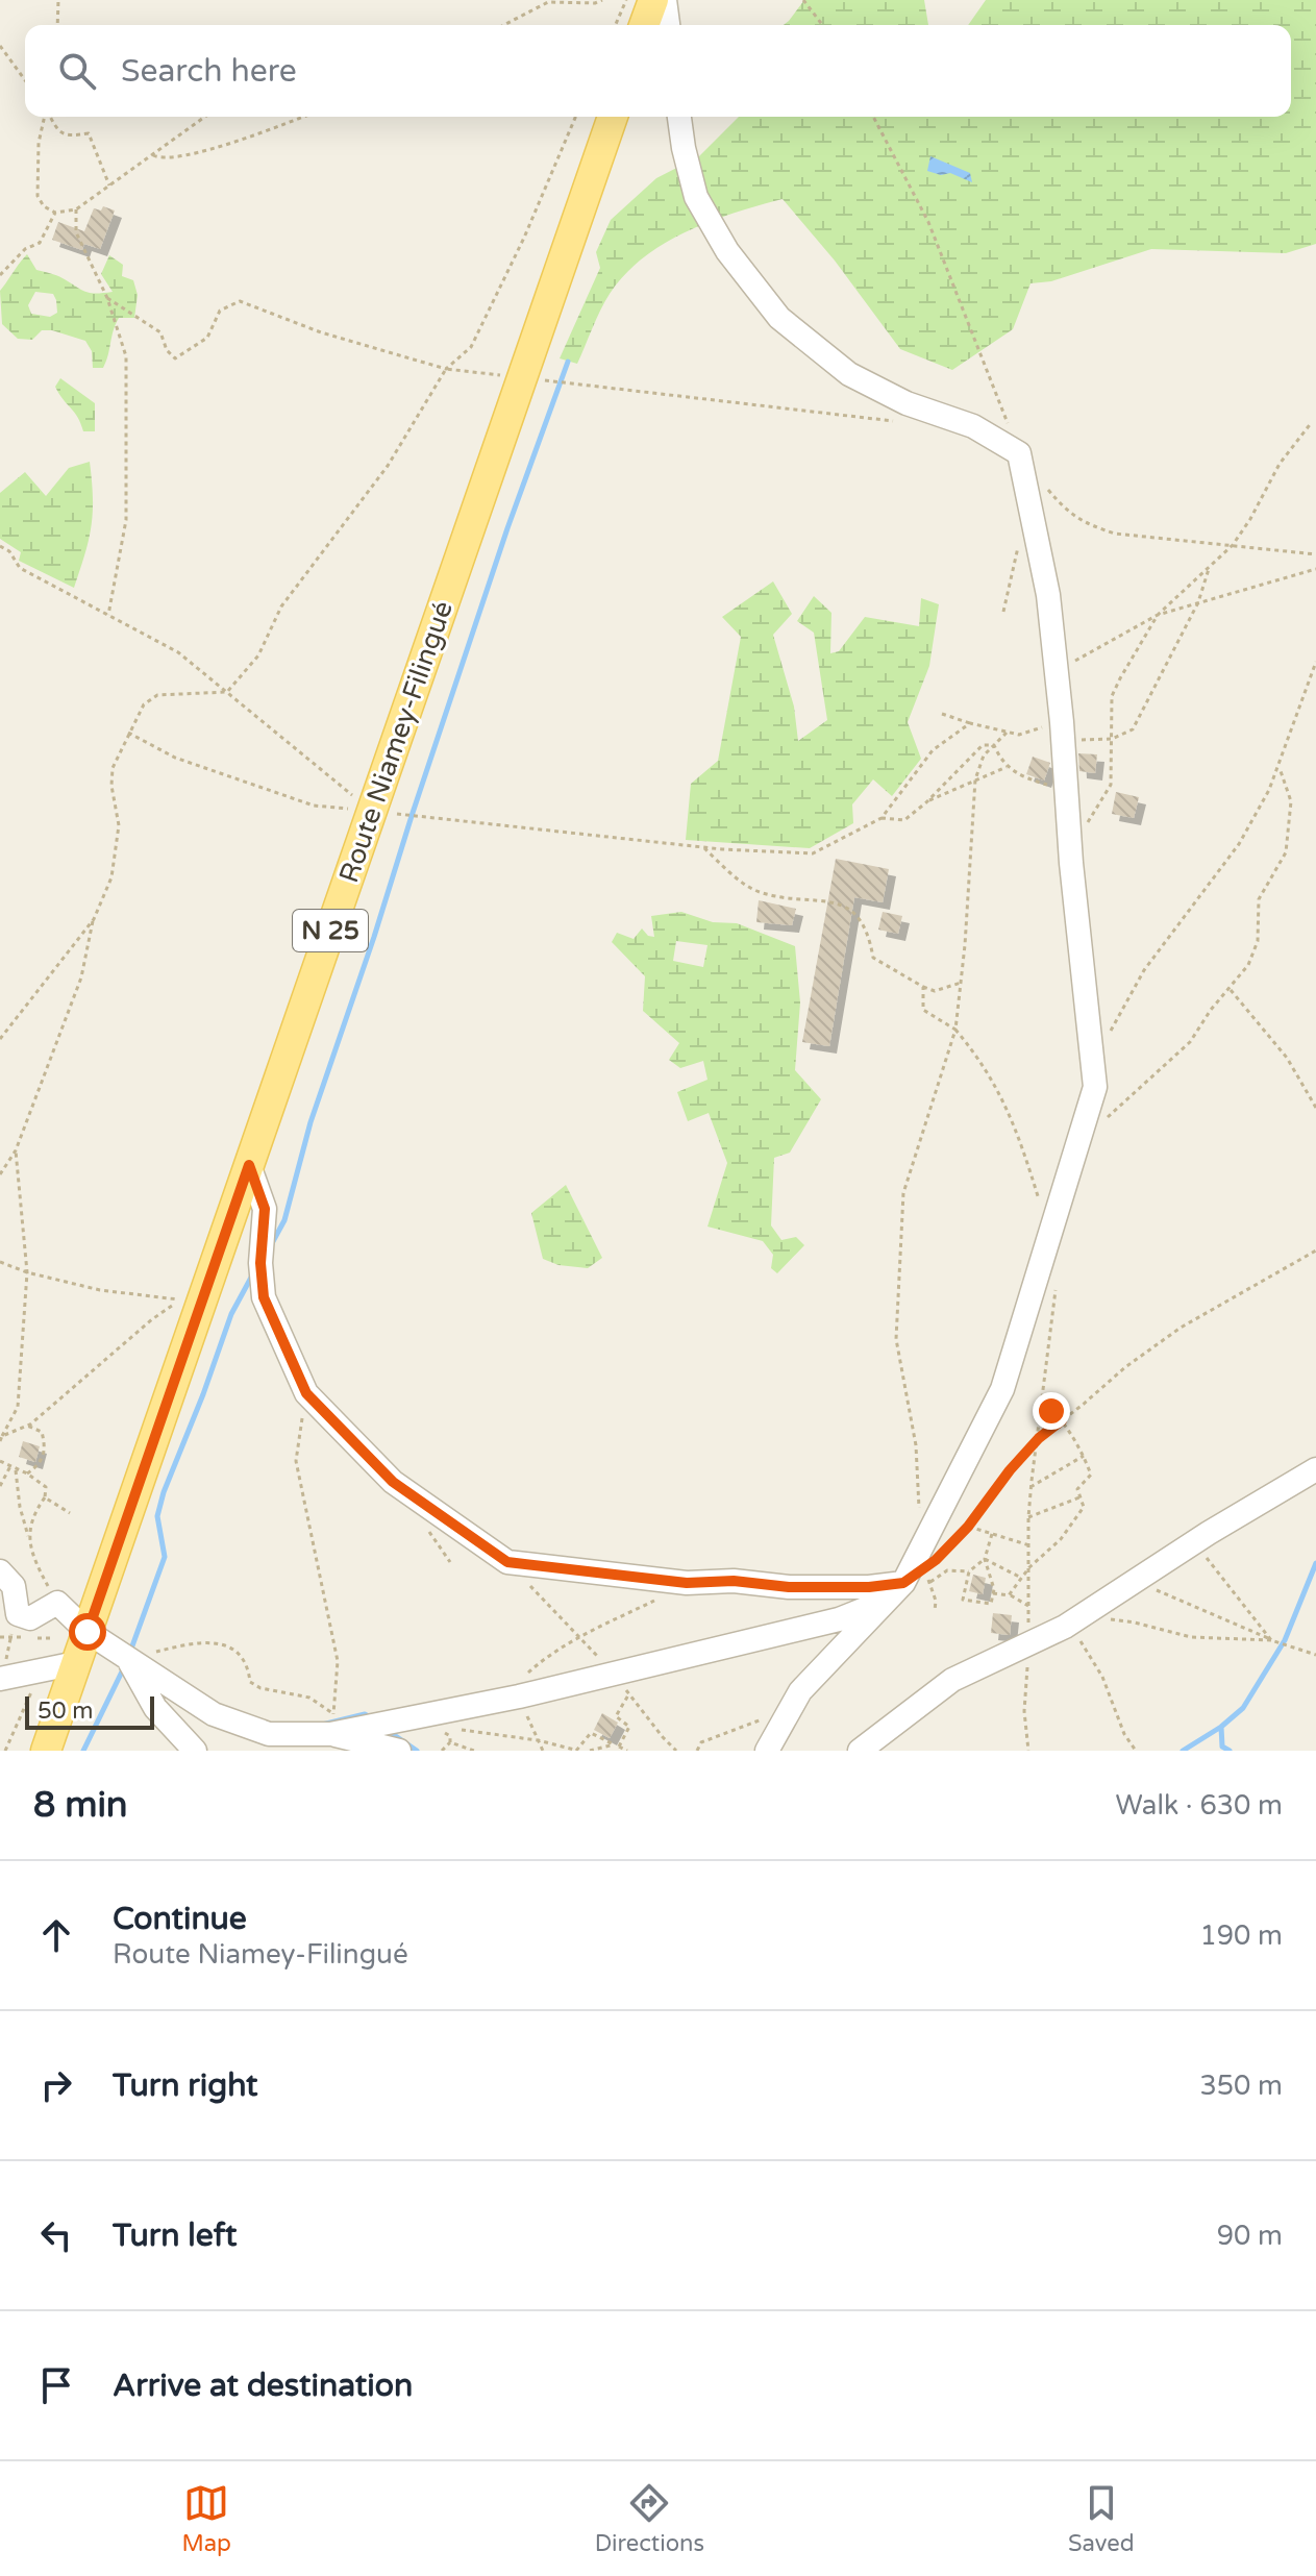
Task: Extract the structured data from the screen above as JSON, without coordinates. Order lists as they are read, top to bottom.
{
  "streets": {
    "main road": ["Route Niamey-Filingué", "N 25"]
  },
  "scale_bar": "50 m",
  "page": {
    "search": "Search here",
    "scale": "50 m",
    "heading": ["8 min", "Walk · 630 m"],
    "list": [
      ["Continue", "Route Niamey-Filingué", "190 m"],
      ["Turn right", "350 m"],
      ["Turn left", "90 m"],
      "Arrive at destination"
    ],
    "nav": ["Map", "Directions", "Saved"]
  }
}
